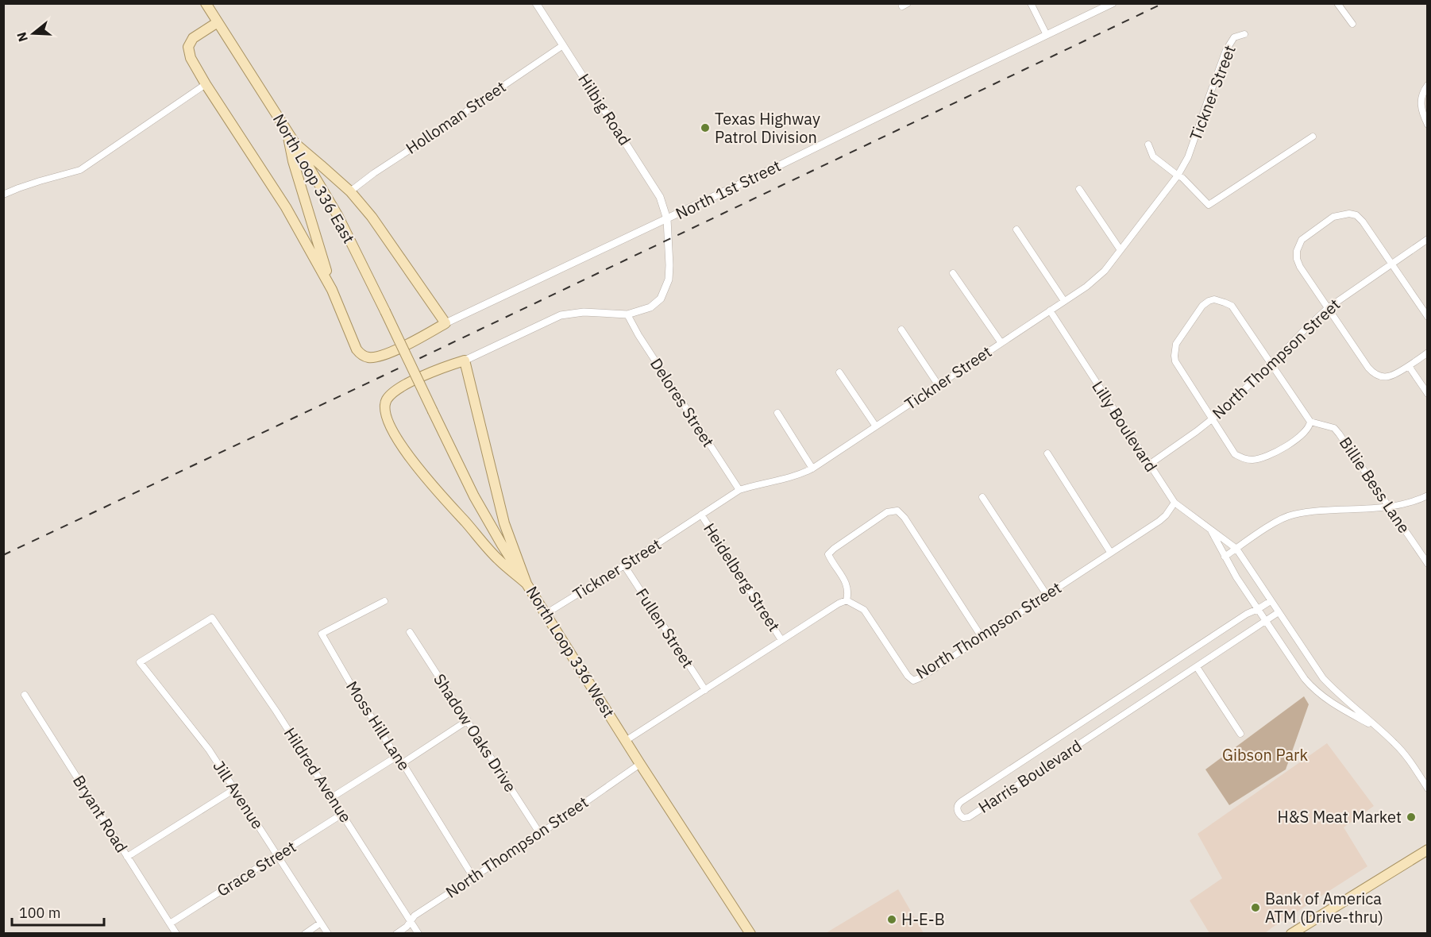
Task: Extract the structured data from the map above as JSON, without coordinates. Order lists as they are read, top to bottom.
{
  "streets": {
    "main road": ["North Loop 336 East", "North Loop 336 West"],
    "street": [
      "Tickner Street",
      "Hilbig Road",
      "Holloman Street",
      "North 1st Street",
      "North Thompson Street",
      "Delores Street",
      "Lilly Boulevard",
      "Billie Bess Lane",
      "Heidelberg Street",
      "Fullen Street",
      "Moss Hill Lane",
      "Shadow Oaks Drive",
      "Hildred Avenue",
      "Harris Boulevard",
      "Jill Avenue",
      "Bryant Road",
      "Grace Street"
    ]
  },
  "crossings": [
    ["Tickner Street", "Delores Street"],
    ["Tickner Street", "Lilly Boulevard"],
    ["Tickner Street", "Heidelberg Street"],
    ["Tickner Street", "Fullen Street"],
    ["Tickner Street", "North Loop 336 West"],
    ["Hilbig Road", "Holloman Street"],
    ["Hilbig Road", "North 1st Street"],
    ["Hilbig Road", "Delores Street"],
    ["North Loop 336 East", "North Loop 336 West"],
    ["North Thompson Street", "Lilly Boulevard"],
    ["North Thompson Street", "North Loop 336 West"],
    ["North Thompson Street", "Moss Hill Lane"],
    ["North Thompson Street", "Shadow Oaks Drive"],
    ["North Thompson Street", "Hildred Avenue"],
    ["Lilly Boulevard", "Harris Boulevard"],
    ["Hildred Avenue", "Jill Avenue"],
    ["Hildred Avenue", "Grace Street"],
    ["Jill Avenue", "Grace Street"],
    ["Bryant Road", "Grace Street"]
  ],
  "parks": ["Gibson Park"],
  "places": [
    "Texas Highway Patrol Division",
    "H&S Meat Market",
    "Bank of America ATM (Drive-thru)",
    "H-E-B"
  ],
  "scale_bar": "100 m",
  "north": "left"
}
